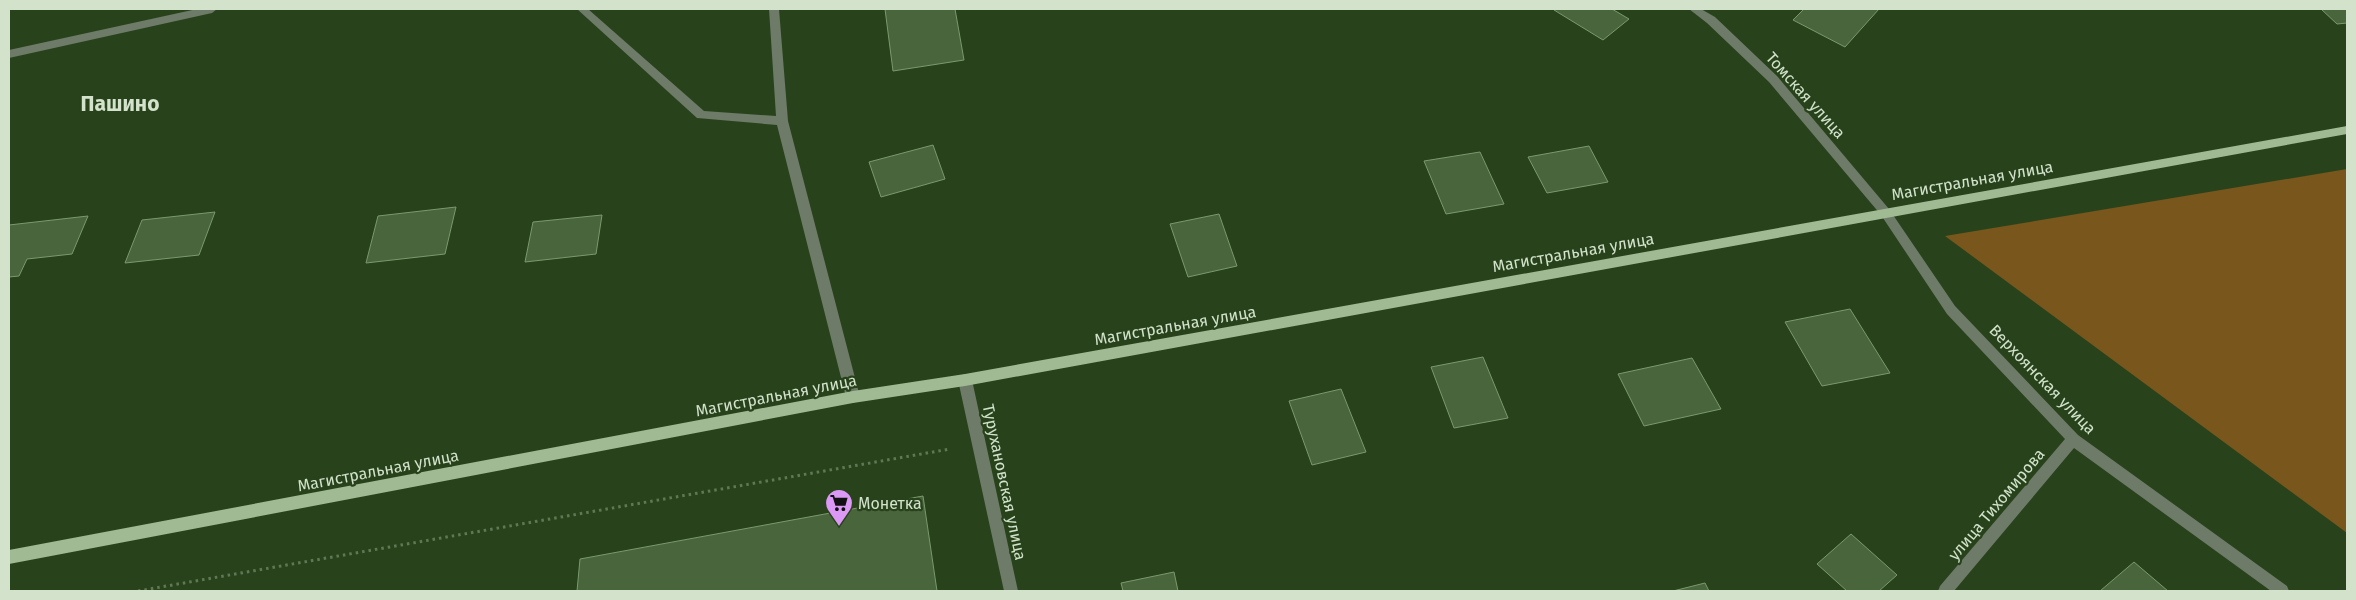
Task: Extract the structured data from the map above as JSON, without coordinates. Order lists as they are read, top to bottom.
{
  "streets": {
    "main road": ["Магистральная улица"],
    "street": [
      "Томская улица",
      "Верхоянская улица",
      "Турухановская улица",
      "улица Тихомирова"
    ]
  },
  "crossings": [
    ["Томская улица", "Магистральная улица"],
    ["Томская улица", "Верхоянская улица"],
    ["Магистральная улица", "Верхоянская улица"],
    ["Магистральная улица", "Турухановская улица"],
    ["Верхоянская улица", "улица Тихомирова"]
  ],
  "districts": ["Пашино"],
  "places": {
    "supermarket": ["Монетка"]
  }
}
